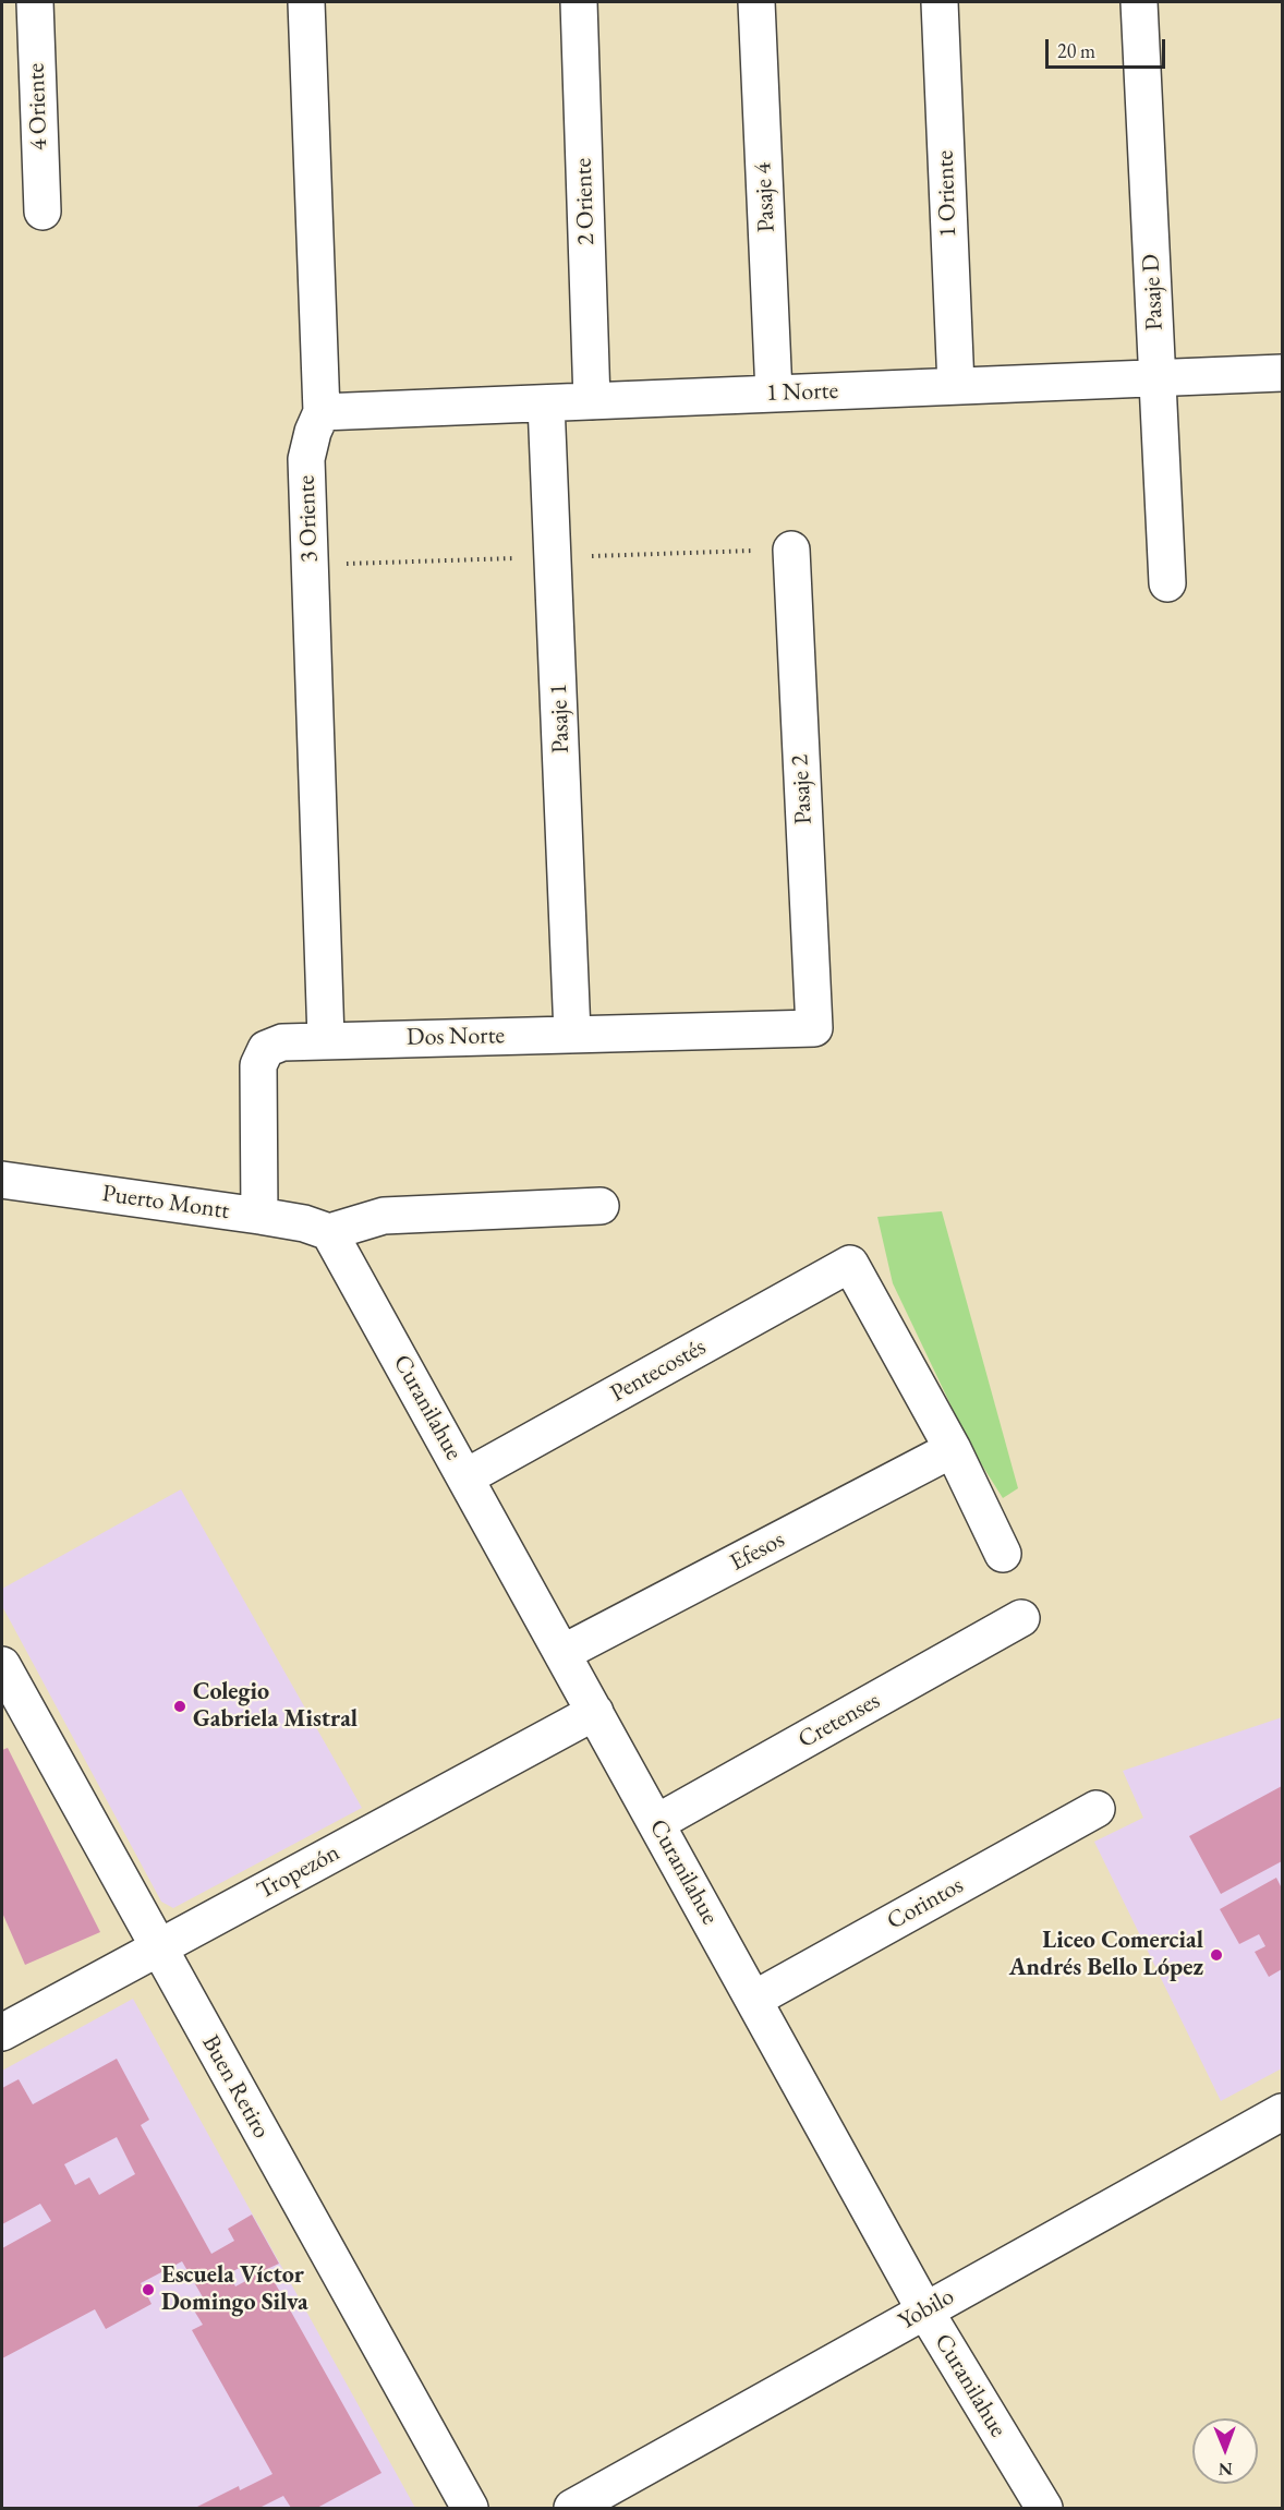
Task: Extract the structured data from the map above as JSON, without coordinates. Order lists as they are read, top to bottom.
{
  "streets": {
    "street": [
      "4 Oriente",
      "1 Oriente",
      "Pasaje 4",
      "2 Oriente",
      "Pasaje D",
      "1 Norte",
      "3 Oriente",
      "Pasaje 1",
      "Pasaje 2",
      "Dos Norte",
      "Puerto Montt",
      "Pentecostés",
      "Curanilahue",
      "Efesos",
      "Cretenses",
      "Tropezón",
      "Corintos",
      "Buen Retiro",
      "Yobilo"
    ]
  },
  "crossings": [
    ["1 Oriente", "1 Norte"],
    ["Pasaje 4", "1 Norte"],
    ["2 Oriente", "1 Norte"],
    ["Pasaje D", "1 Norte"],
    ["1 Norte", "3 Oriente"],
    ["1 Norte", "Pasaje 1"],
    ["3 Oriente", "Dos Norte"],
    ["Pasaje 1", "Dos Norte"],
    ["Pasaje 2", "Dos Norte"],
    ["Dos Norte", "Puerto Montt"],
    ["Puerto Montt", "Curanilahue"],
    ["Pentecostés", "Curanilahue"],
    ["Pentecostés", "Efesos"],
    ["Curanilahue", "Efesos"],
    ["Curanilahue", "Cretenses"],
    ["Curanilahue", "Tropezón"],
    ["Curanilahue", "Corintos"],
    ["Curanilahue", "Yobilo"],
    ["Tropezón", "Buen Retiro"]
  ],
  "places": ["Colegio Gabriela Mistral", "Liceo Comercial Andrés Bello López", "Escuela Víctor Domingo Silva"],
  "scale_bar": "20 m",
  "north": "bottom"
}
